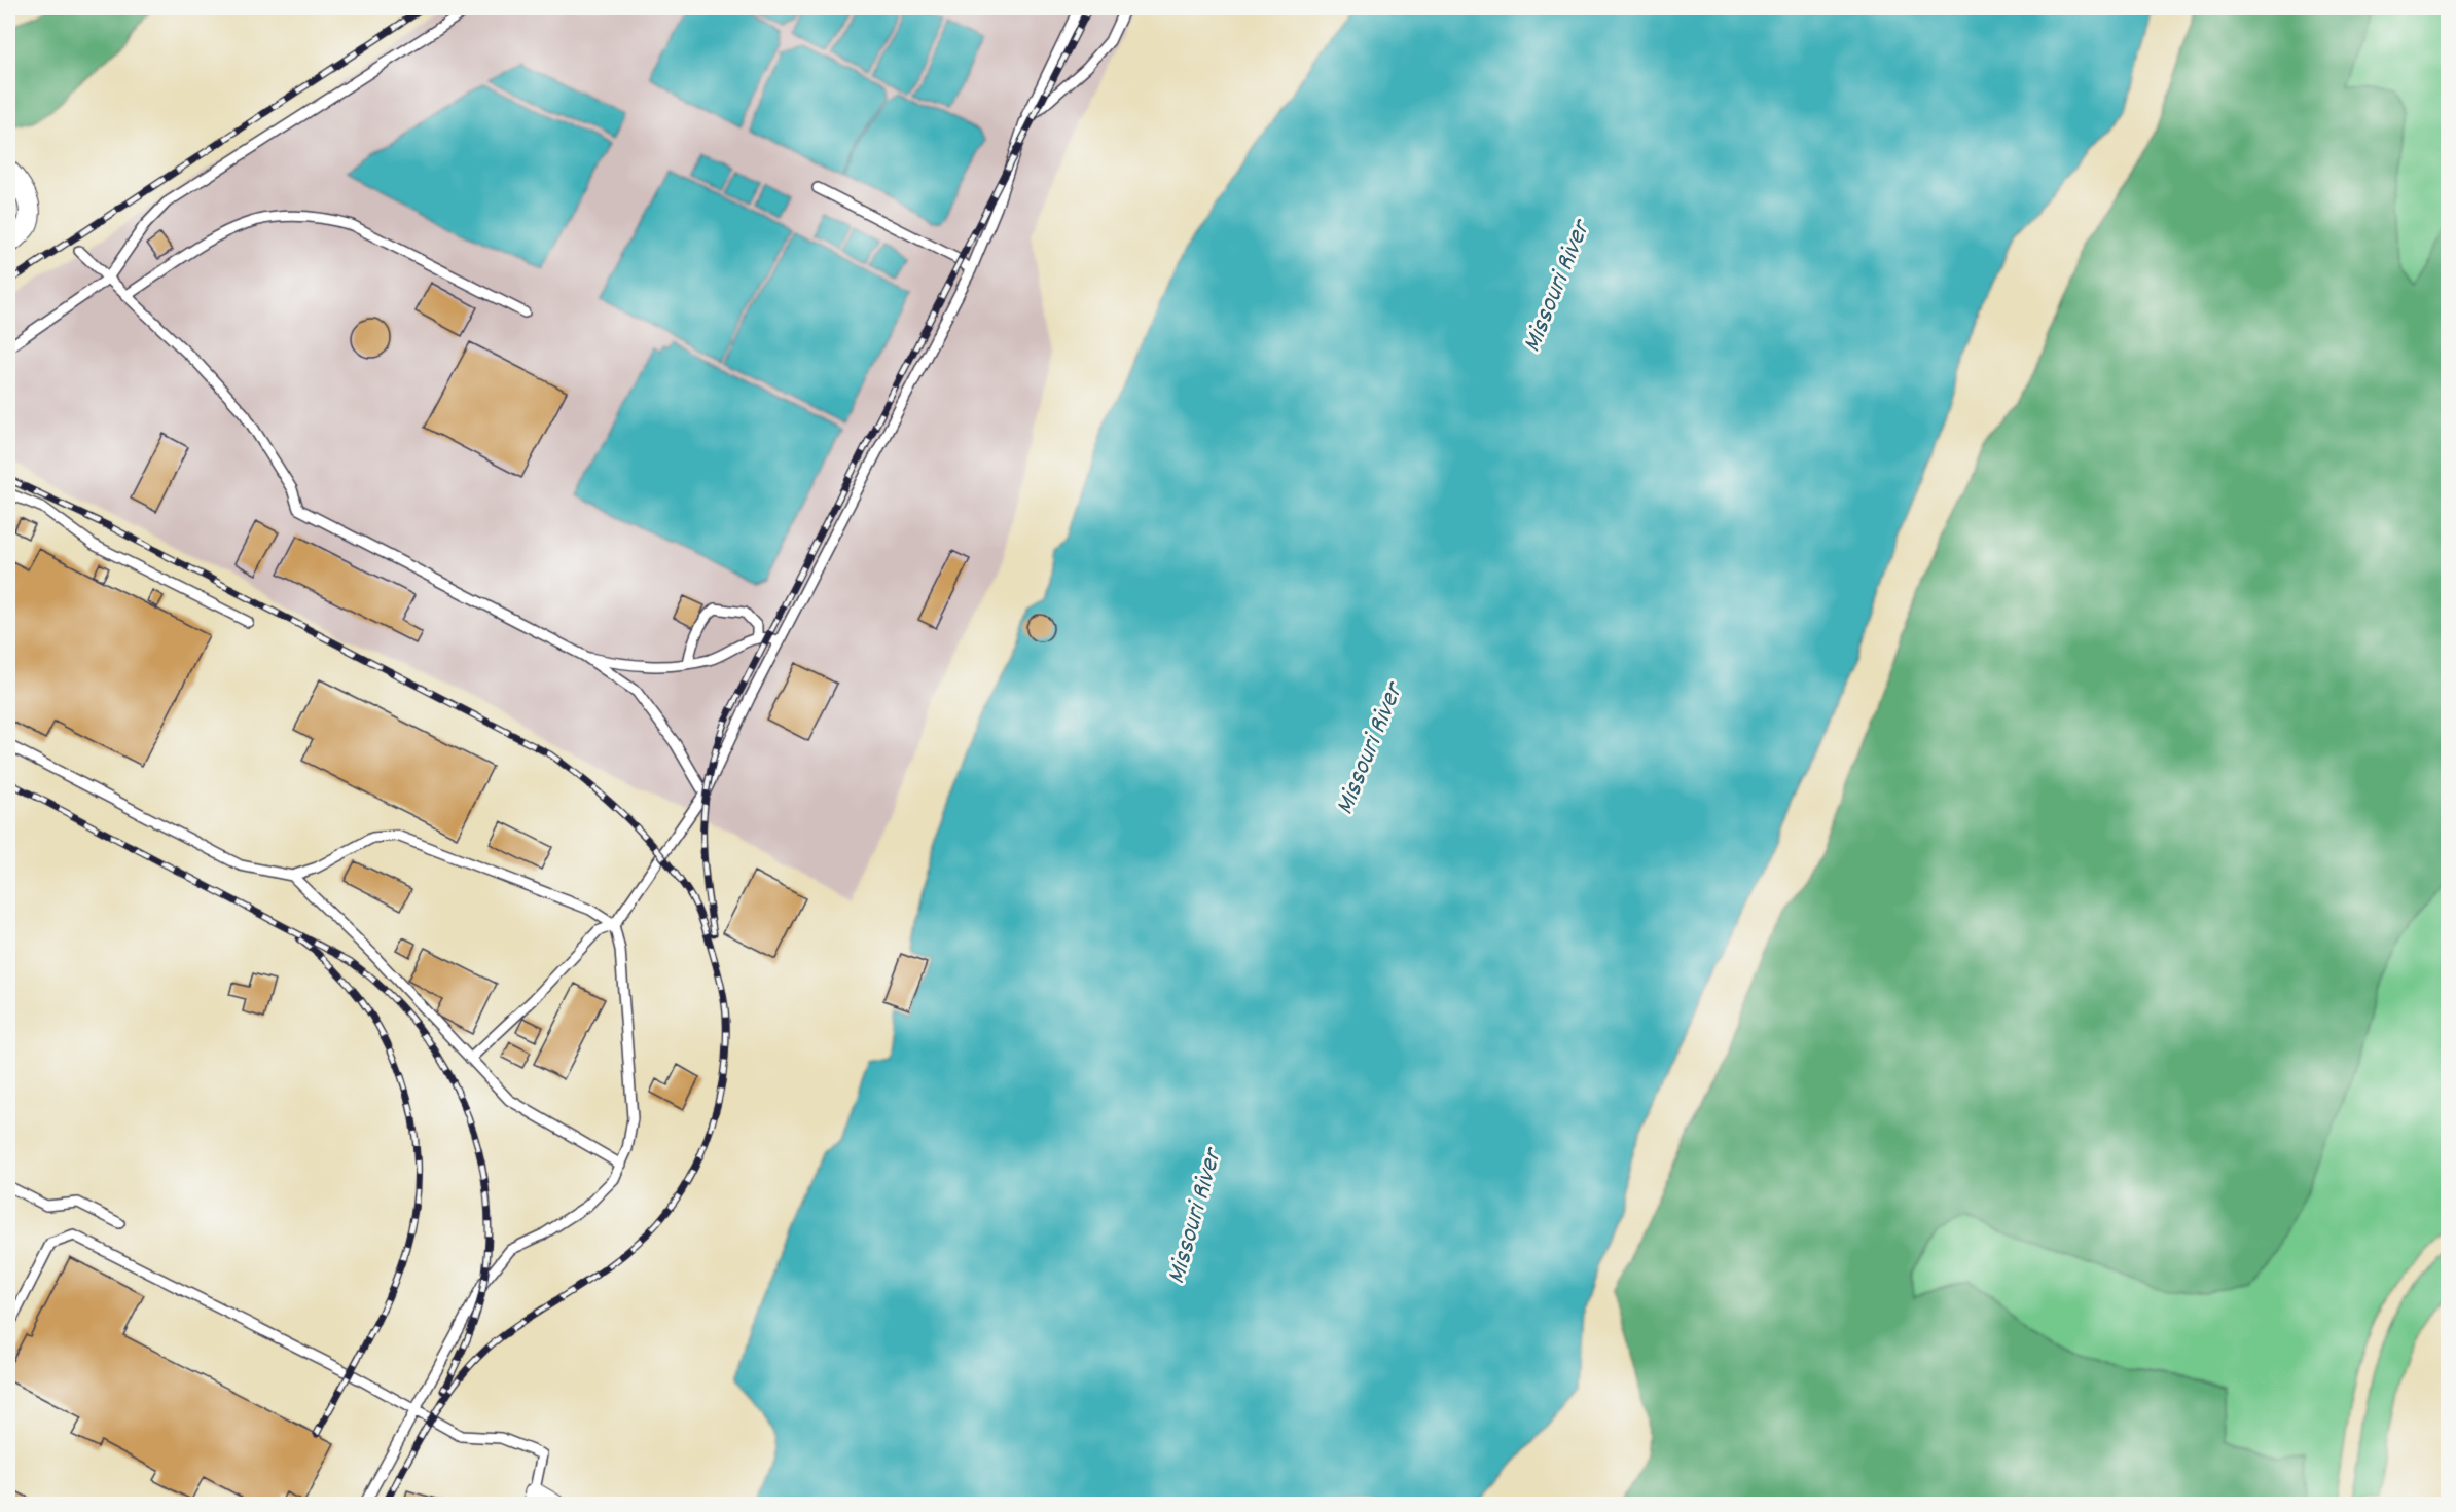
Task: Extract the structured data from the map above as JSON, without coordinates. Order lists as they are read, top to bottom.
{
  "water": ["Missouri River"]
}
